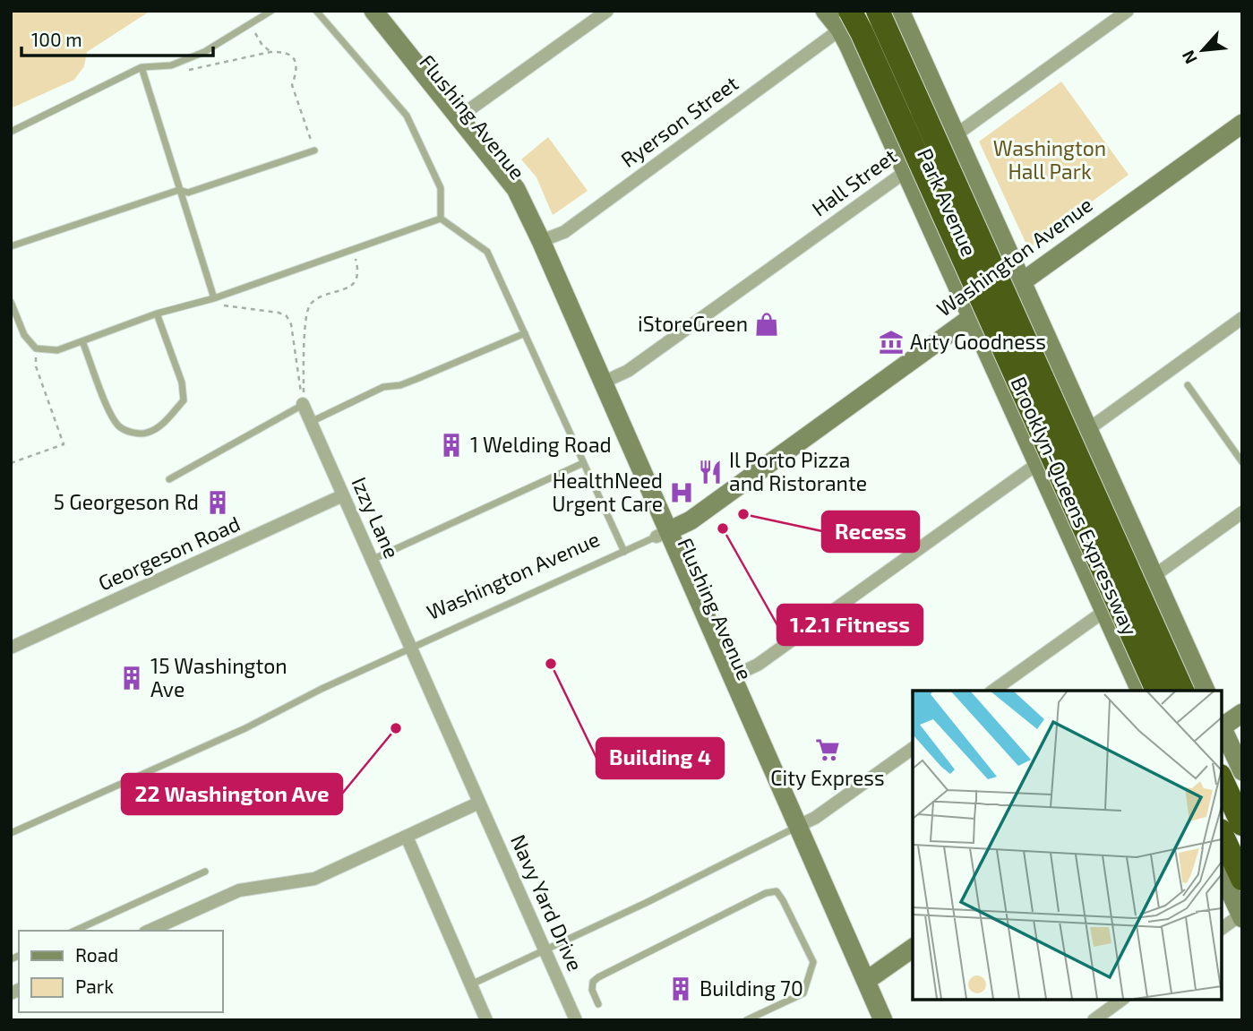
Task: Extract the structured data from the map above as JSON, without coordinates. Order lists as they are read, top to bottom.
{
  "streets": {
    "highway": ["Brooklyn-Queens Expressway"],
    "main road": ["Flushing Avenue", "Park Avenue", "Washington Avenue"],
    "street": [
      "Ryerson Street",
      "Hall Street",
      "Izzy Lane",
      "Georgeson Road",
      "Navy Yard Drive"
    ]
  },
  "crossings": [
    ["Flushing Avenue", "Ryerson Street"],
    ["Flushing Avenue", "Hall Street"],
    ["Flushing Avenue", "Washington Avenue"],
    ["Ryerson Street", "Park Avenue"],
    ["Ryerson Street", "Brooklyn-Queens Expressway"],
    ["Hall Street", "Park Avenue"],
    ["Park Avenue", "Washington Avenue"],
    ["Park Avenue", "Brooklyn-Queens Expressway"],
    ["Washington Avenue", "Izzy Lane"],
    ["Washington Avenue", "Navy Yard Drive"],
    ["Izzy Lane", "Georgeson Road"],
    ["Izzy Lane", "Navy Yard Drive"]
  ],
  "parks": ["Washington Hall Park"],
  "places": {
    "shop": ["iStoreGreen"],
    "museum": ["Arty Goodness"],
    "building": [
      "1 Welding Road",
      "5 Georgeson Rd",
      "15 Washington Ave",
      "Building 70"
    ],
    "restaurant": ["Il Porto Pizza and Ristorante"],
    "hospital": ["HealthNeed Urgent Care"],
    "other": [
      "Recess",
      "1.2.1 Fitness",
      "Building 4",
      "22 Washington Ave"
    ],
    "supermarket": ["City Express"]
  },
  "legend": ["Road", "Park"],
  "scale_bar": "100 m",
  "north": "bottom left"
}
